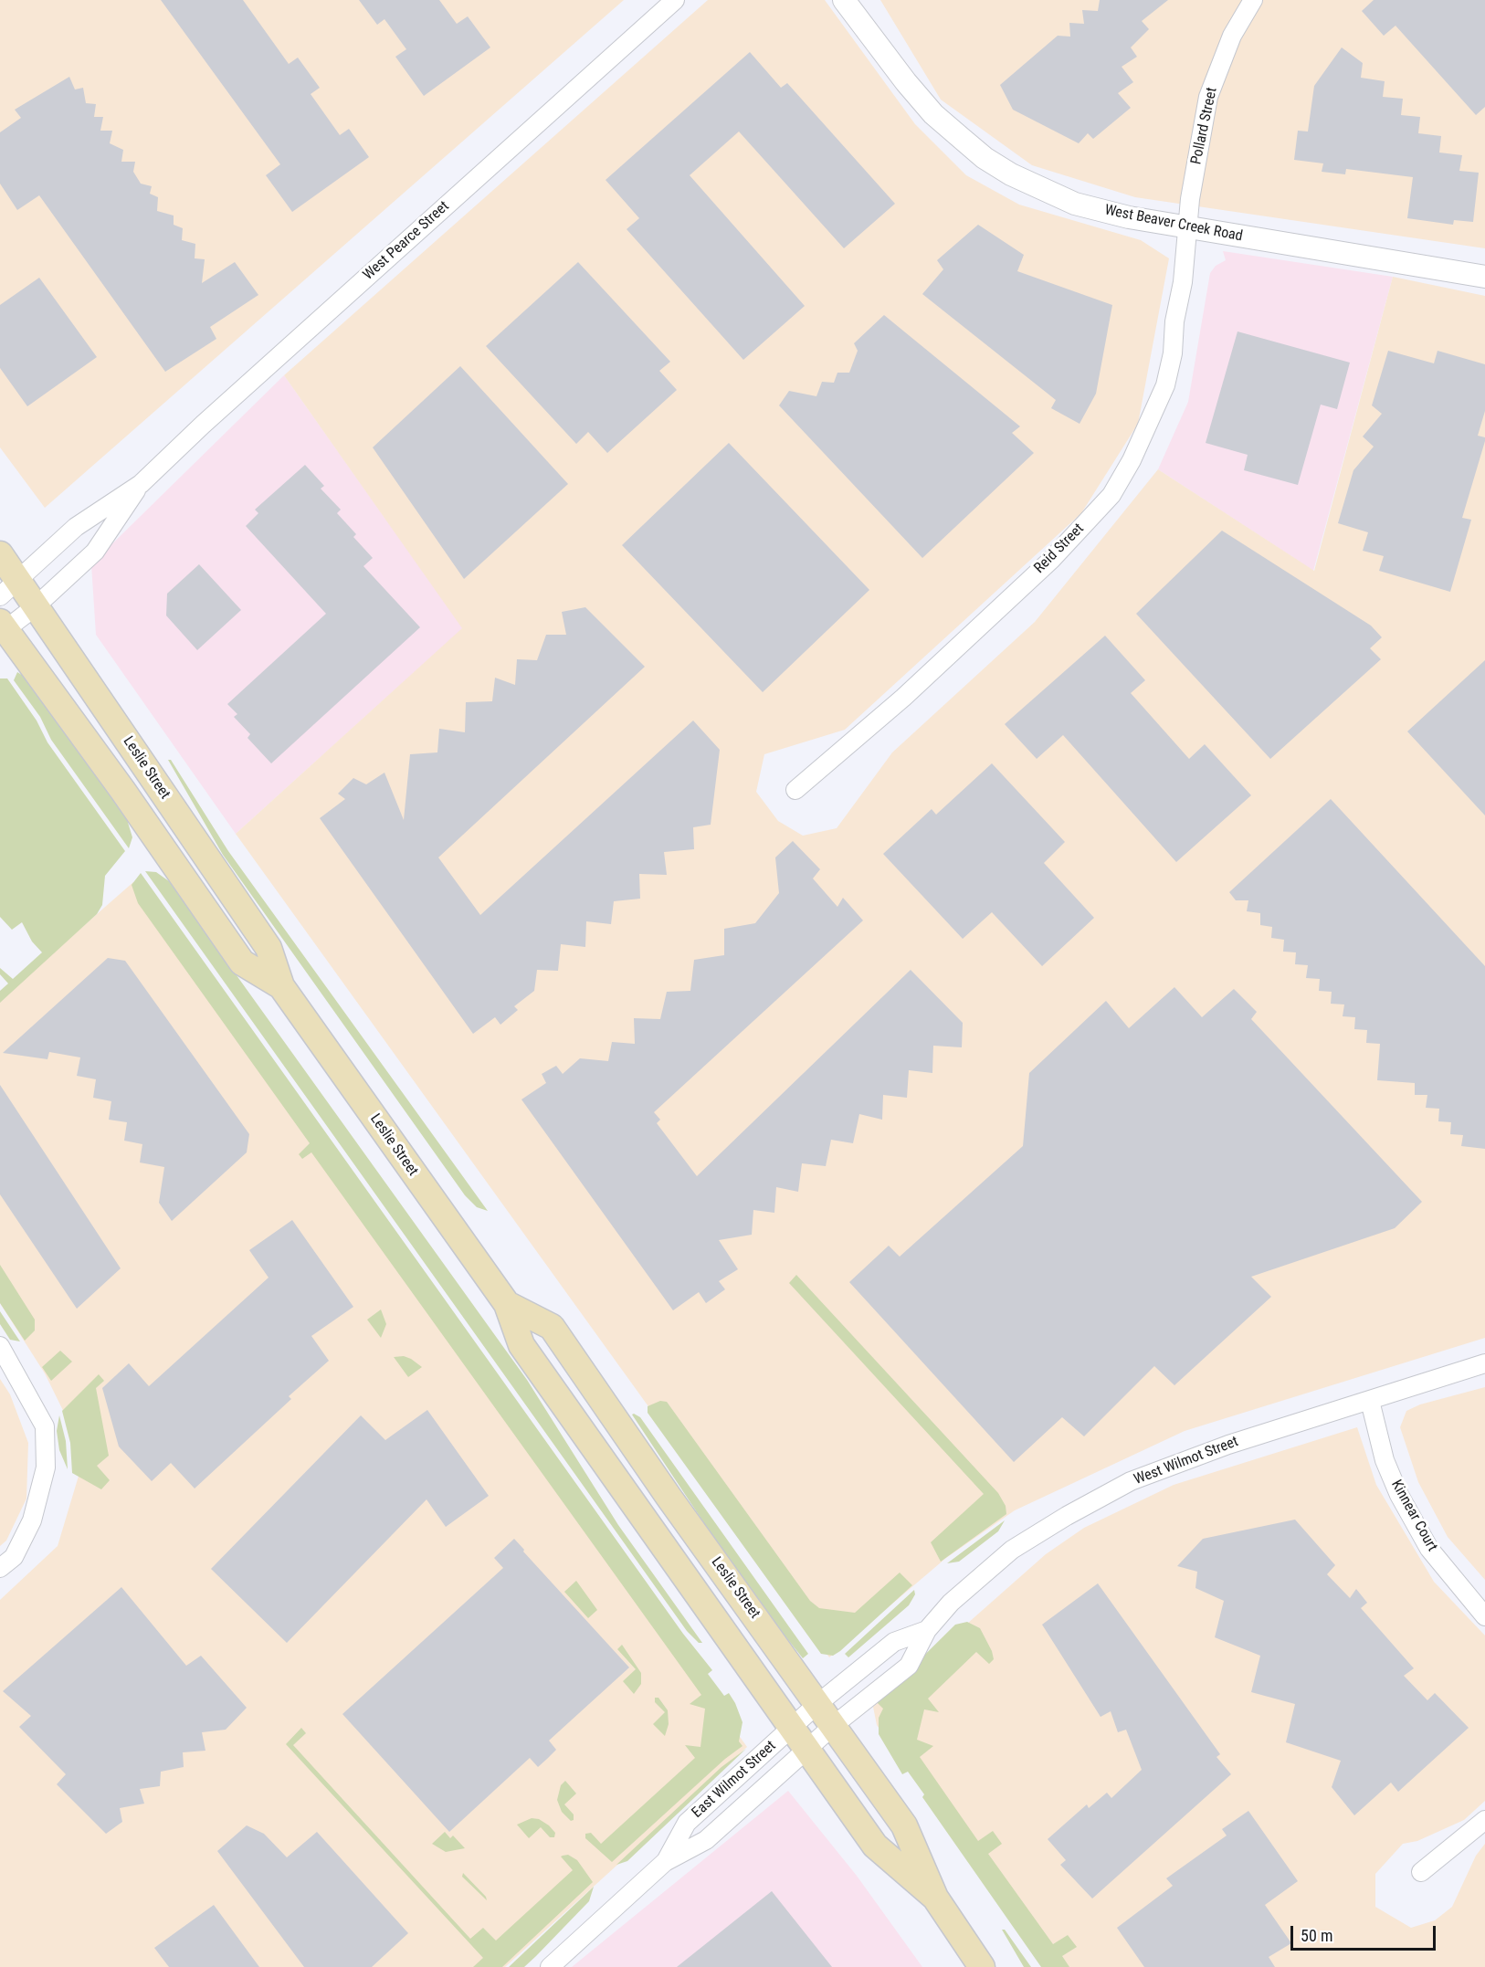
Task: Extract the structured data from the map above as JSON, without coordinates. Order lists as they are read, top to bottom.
{
  "streets": {
    "main road": ["Leslie Street"],
    "street": [
      "Pollard Street",
      "West Beaver Creek Road",
      "West Pearce Street",
      "Reid Street",
      "West Wilmot Street",
      "Kinnear Court",
      "East Wilmot Street"
    ]
  },
  "crossings": [
    ["Pollard Street", "West Beaver Creek Road"],
    ["Pollard Street", "Reid Street"],
    ["West Beaver Creek Road", "Reid Street"],
    ["West Pearce Street", "Leslie Street"],
    ["Leslie Street", "West Wilmot Street"],
    ["Leslie Street", "East Wilmot Street"],
    ["West Wilmot Street", "Kinnear Court"],
    ["West Wilmot Street", "East Wilmot Street"]
  ],
  "scale_bar": "50 m"
}
